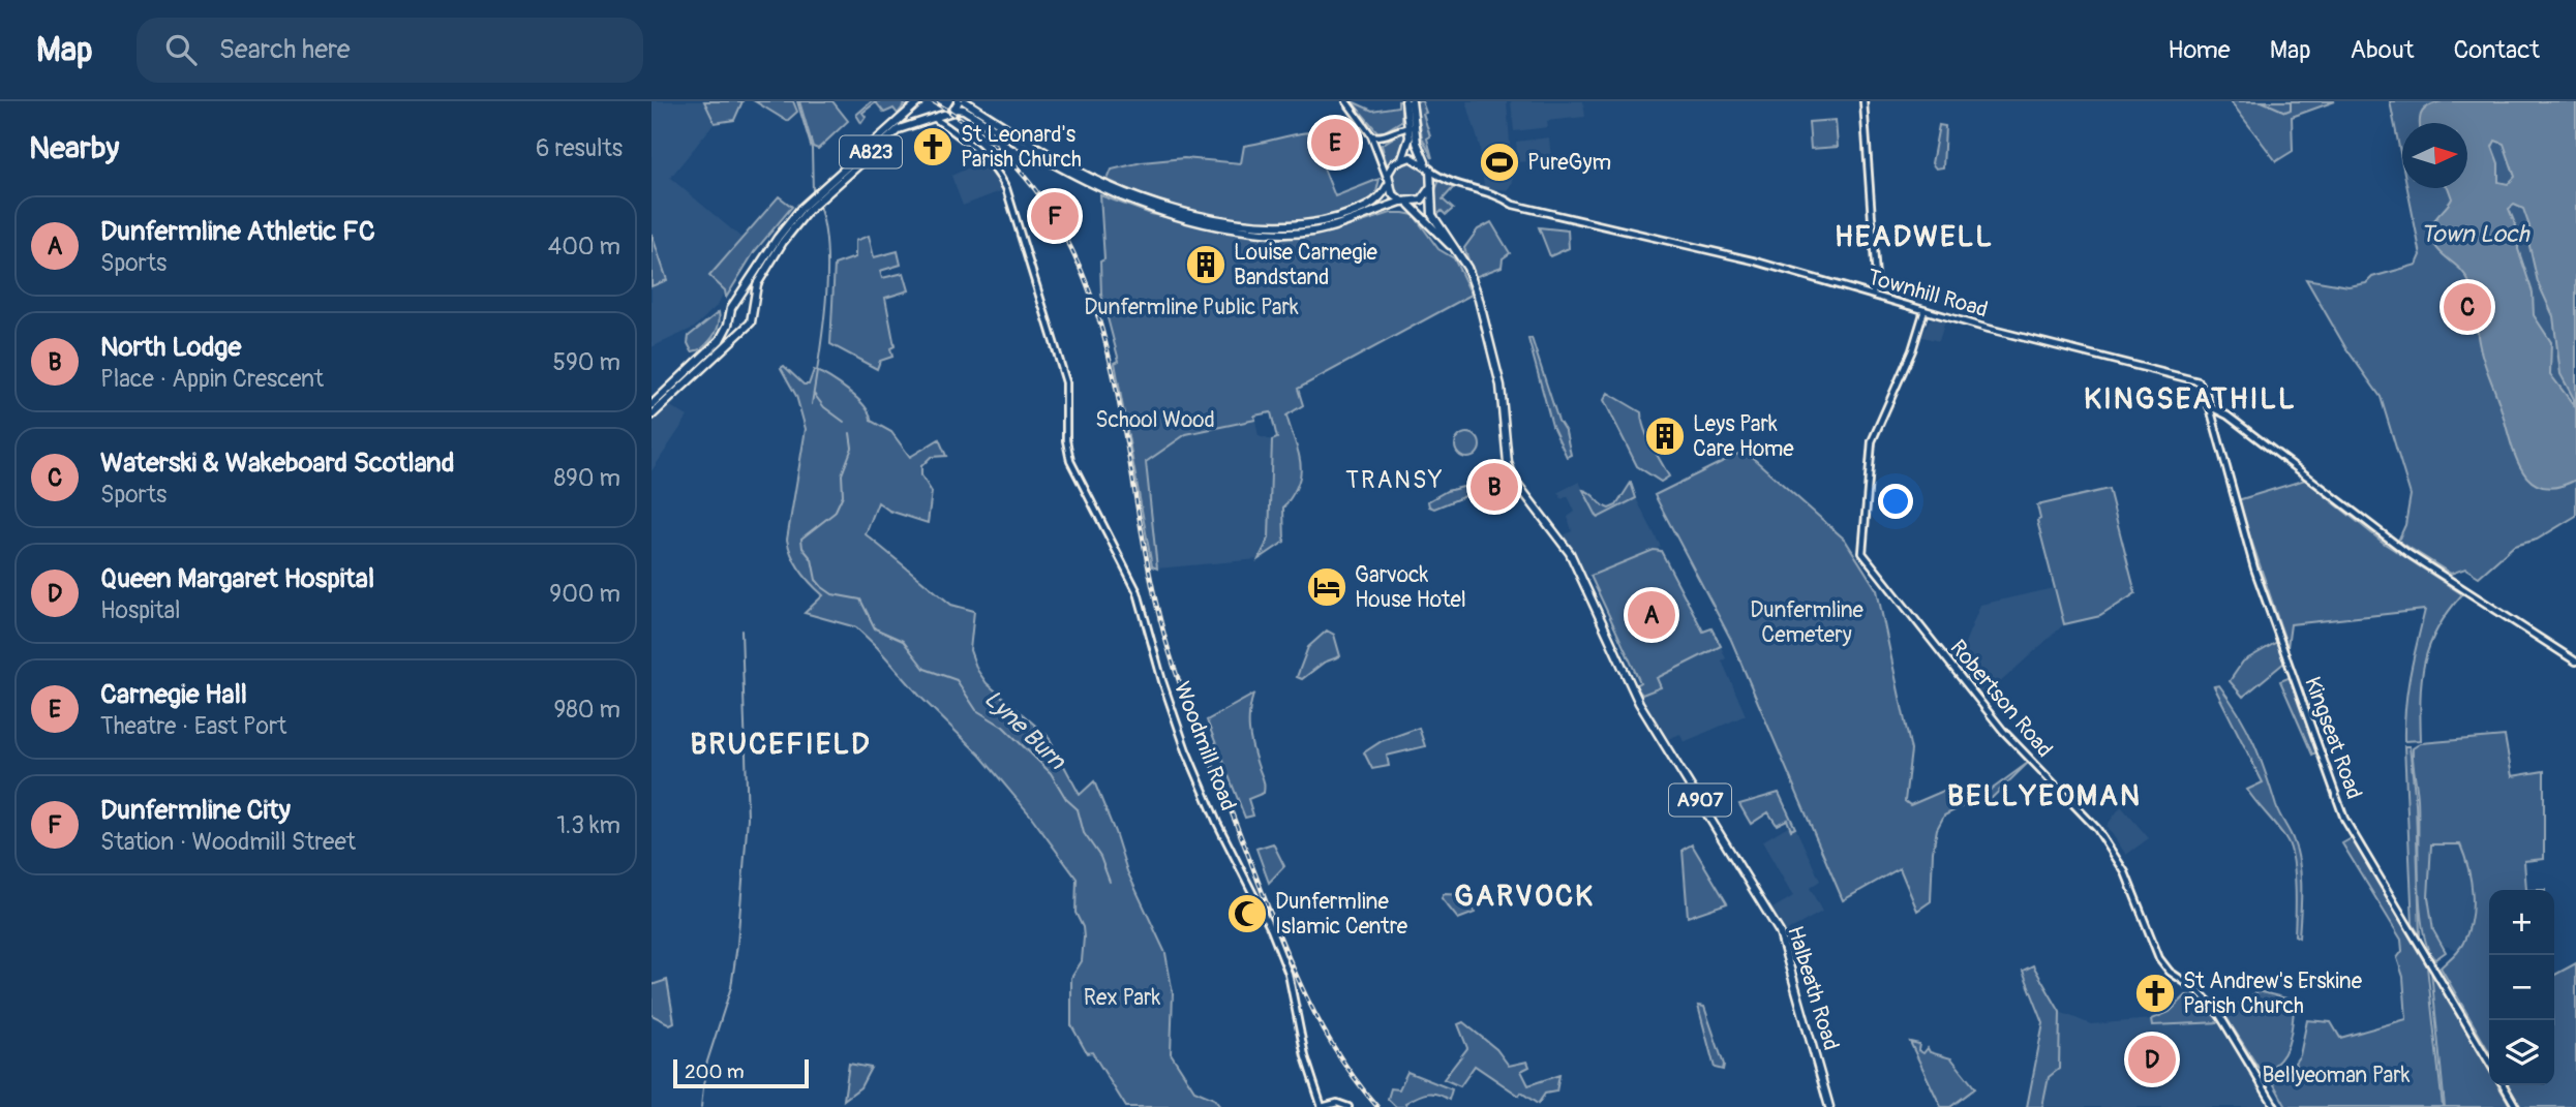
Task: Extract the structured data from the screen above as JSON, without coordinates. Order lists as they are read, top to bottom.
{
  "streets": {
    "main road": ["A823", "A907", "Halbeath Road"],
    "street": [
      "Townhill Road",
      "Robertson Road",
      "Kingseat Road",
      "Woodmill Road"
    ]
  },
  "crossings": [
    ["A823", "Woodmill Road"],
    ["Townhill Road", "Robertson Road"],
    ["Townhill Road", "Kingseat Road"],
    ["Townhill Road", "A907"],
    ["A907", "Halbeath Road"]
  ],
  "districts": [
    "HEADWELL",
    "KINGSEATHILL",
    "TRANSY",
    "BRUCEFIELD",
    "BELLYEOMAN",
    "GARVOCK"
  ],
  "water": ["Town Loch", "Lyne Burn"],
  "parks": [
    "Dunfermline Public Park",
    "School Wood",
    "Dunfermline Cemetery",
    "Rex Park",
    "Bellyeoman Park"
  ],
  "places": {
    "church": ["St Leonard's Parish Church", "St Andrew's Erskine Parish Church"],
    "sports": ["PureGym"],
    "building": ["Louise Carnegie Bandstand", "Leys Park Care Home"],
    "hotel": ["Garvock House Hotel"],
    "mosque": ["Dunfermline Islamic Centre"]
  },
  "scale_bar": "200 m",
  "north": "right",
  "page": {
    "header": "Map",
    "search": "Search here",
    "nav": [
      "Home",
      "Map",
      "About",
      "Contact"
    ],
    "heading": ["Nearby", "6 results"],
    "pins": [
      "E",
      "F",
      "C",
      "B",
      "A",
      "D"
    ],
    "list": [
      {
        "mark": "A",
        "name": "Dunfermline Athletic FC",
        "note": "Sports",
        "value": "400 m"
      },
      {
        "mark": "B",
        "name": "North Lodge",
        "note": "Place · Appin Crescent",
        "value": "590 m"
      },
      {
        "mark": "C",
        "name": "Waterski & Wakeboard Scotland",
        "note": "Sports",
        "value": "890 m"
      },
      {
        "mark": "D",
        "name": "Queen Margaret Hospital",
        "note": "Hospital",
        "value": "900 m"
      },
      {
        "mark": "E",
        "name": "Carnegie Hall",
        "note": "Theatre · East Port",
        "value": "980 m"
      },
      {
        "mark": "F",
        "name": "Dunfermline City",
        "note": "Station · Woodmill Street",
        "value": "1.3 km"
      }
    ],
    "map_buttons": ["+", "−"],
    "scale": "200 m"
  }
}
